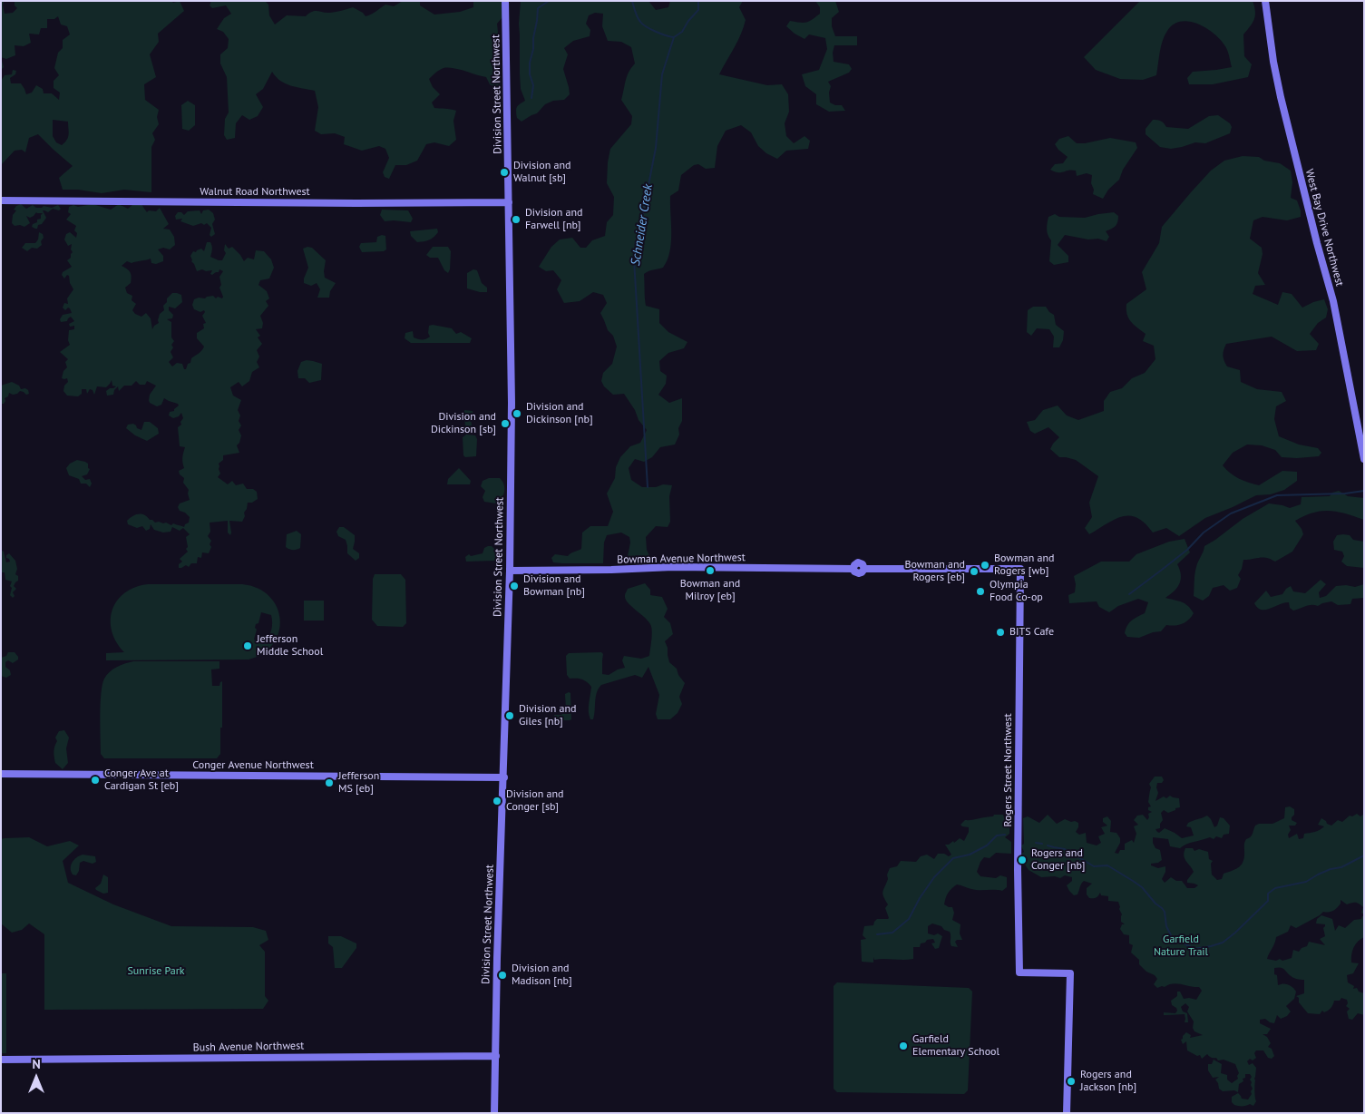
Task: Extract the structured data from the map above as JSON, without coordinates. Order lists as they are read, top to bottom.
{
  "streets": {
    "street": [
      "Division Street Northwest",
      "Walnut Road Northwest",
      "West Bay Drive Northwest",
      "Bowman Avenue Northwest",
      "Conger Avenue Northwest",
      "Rogers Street Northwest",
      "Bush Avenue Northwest"
    ]
  },
  "crossings": [
    ["Division Street Northwest", "Walnut Road Northwest"],
    ["Division Street Northwest", "Bowman Avenue Northwest"],
    ["Division Street Northwest", "Conger Avenue Northwest"],
    ["Division Street Northwest", "Bush Avenue Northwest"],
    ["Bowman Avenue Northwest", "Rogers Street Northwest"]
  ],
  "water": ["Schneider Creek"],
  "parks": ["Garfield Nature Trail", "Sunrise Park"],
  "places": [
    "Division and Walnut [sb]",
    "Division and Farwell [nb]",
    "Division and Dickinson [nb]",
    "Division and Dickinson [sb]",
    "Bowman and Rogers [wb]",
    "Bowman and Milroy [eb]",
    "Bowman and Rogers [eb]",
    "Division and Bowman [nb]",
    "Olympia Food Co-op",
    "BITS Cafe",
    "Jefferson Middle School",
    "Division and Giles [nb]",
    "Conger Ave at Cardigan St [eb]",
    "Jefferson MS [eb]",
    "Division and Conger [sb]",
    "Rogers and Conger [nb]",
    "Division and Madison [nb]",
    "Garfield Elementary School",
    "Rogers and Jackson [nb]"
  ],
  "north": "top"
}
